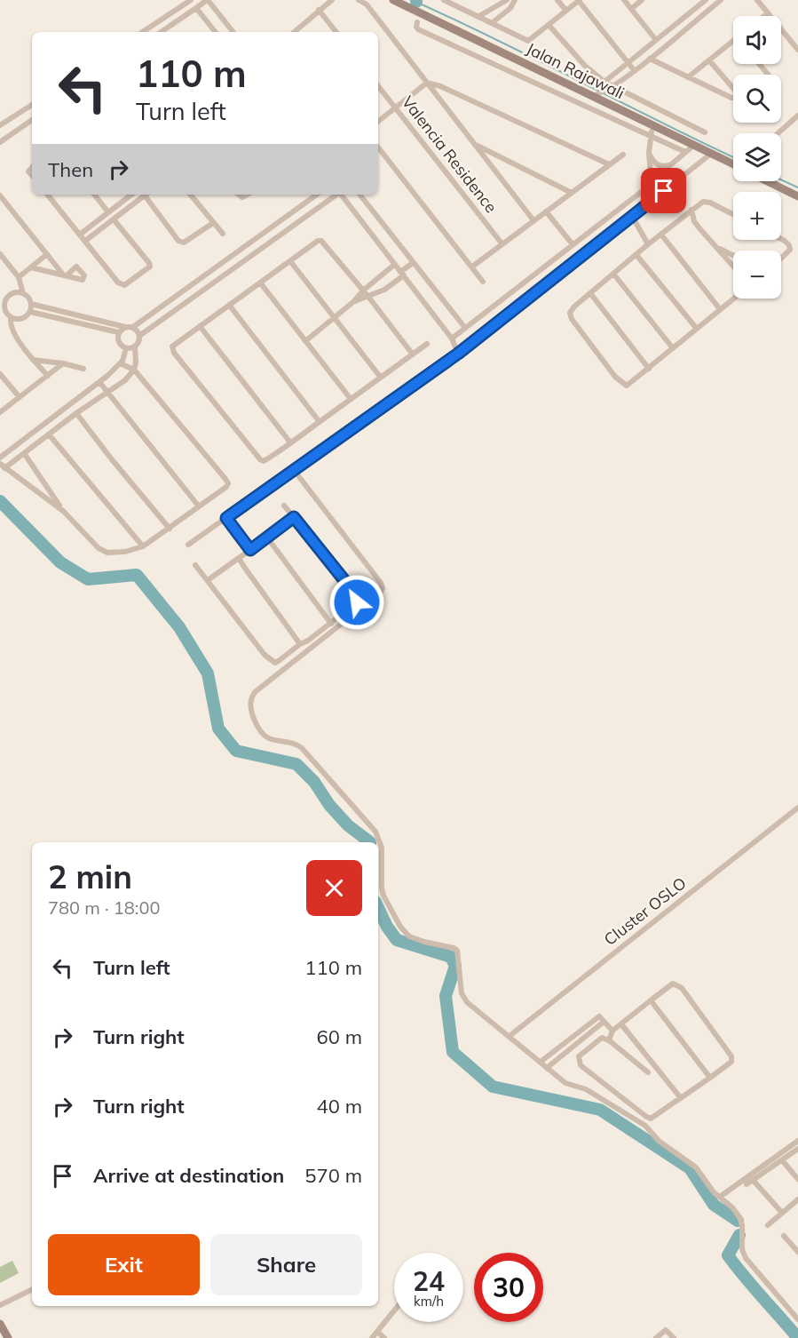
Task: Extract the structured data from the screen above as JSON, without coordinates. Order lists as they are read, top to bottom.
{
  "streets": {
    "street": ["Jalan Rajawali", "Valencia Residence", "Cluster OSLO"]
  },
  "page": {
    "map_buttons": ["+", "−"],
    "turn": ["110 m", "Turn left"],
    "then": "Then",
    "heading": ["2 min", "780 m · 18:00"],
    "list": [
      {
        "name": "Turn left",
        "value": "110 m"
      },
      {
        "name": "Turn right",
        "value": "60 m"
      },
      {
        "name": "Turn right",
        "value": "40 m"
      },
      {
        "name": "Arrive at destination",
        "value": "570 m"
      }
    ],
    "buttons": ["Exit", "Share"],
    "speed": "24 km/h",
    "limit": "30"
  }
}
